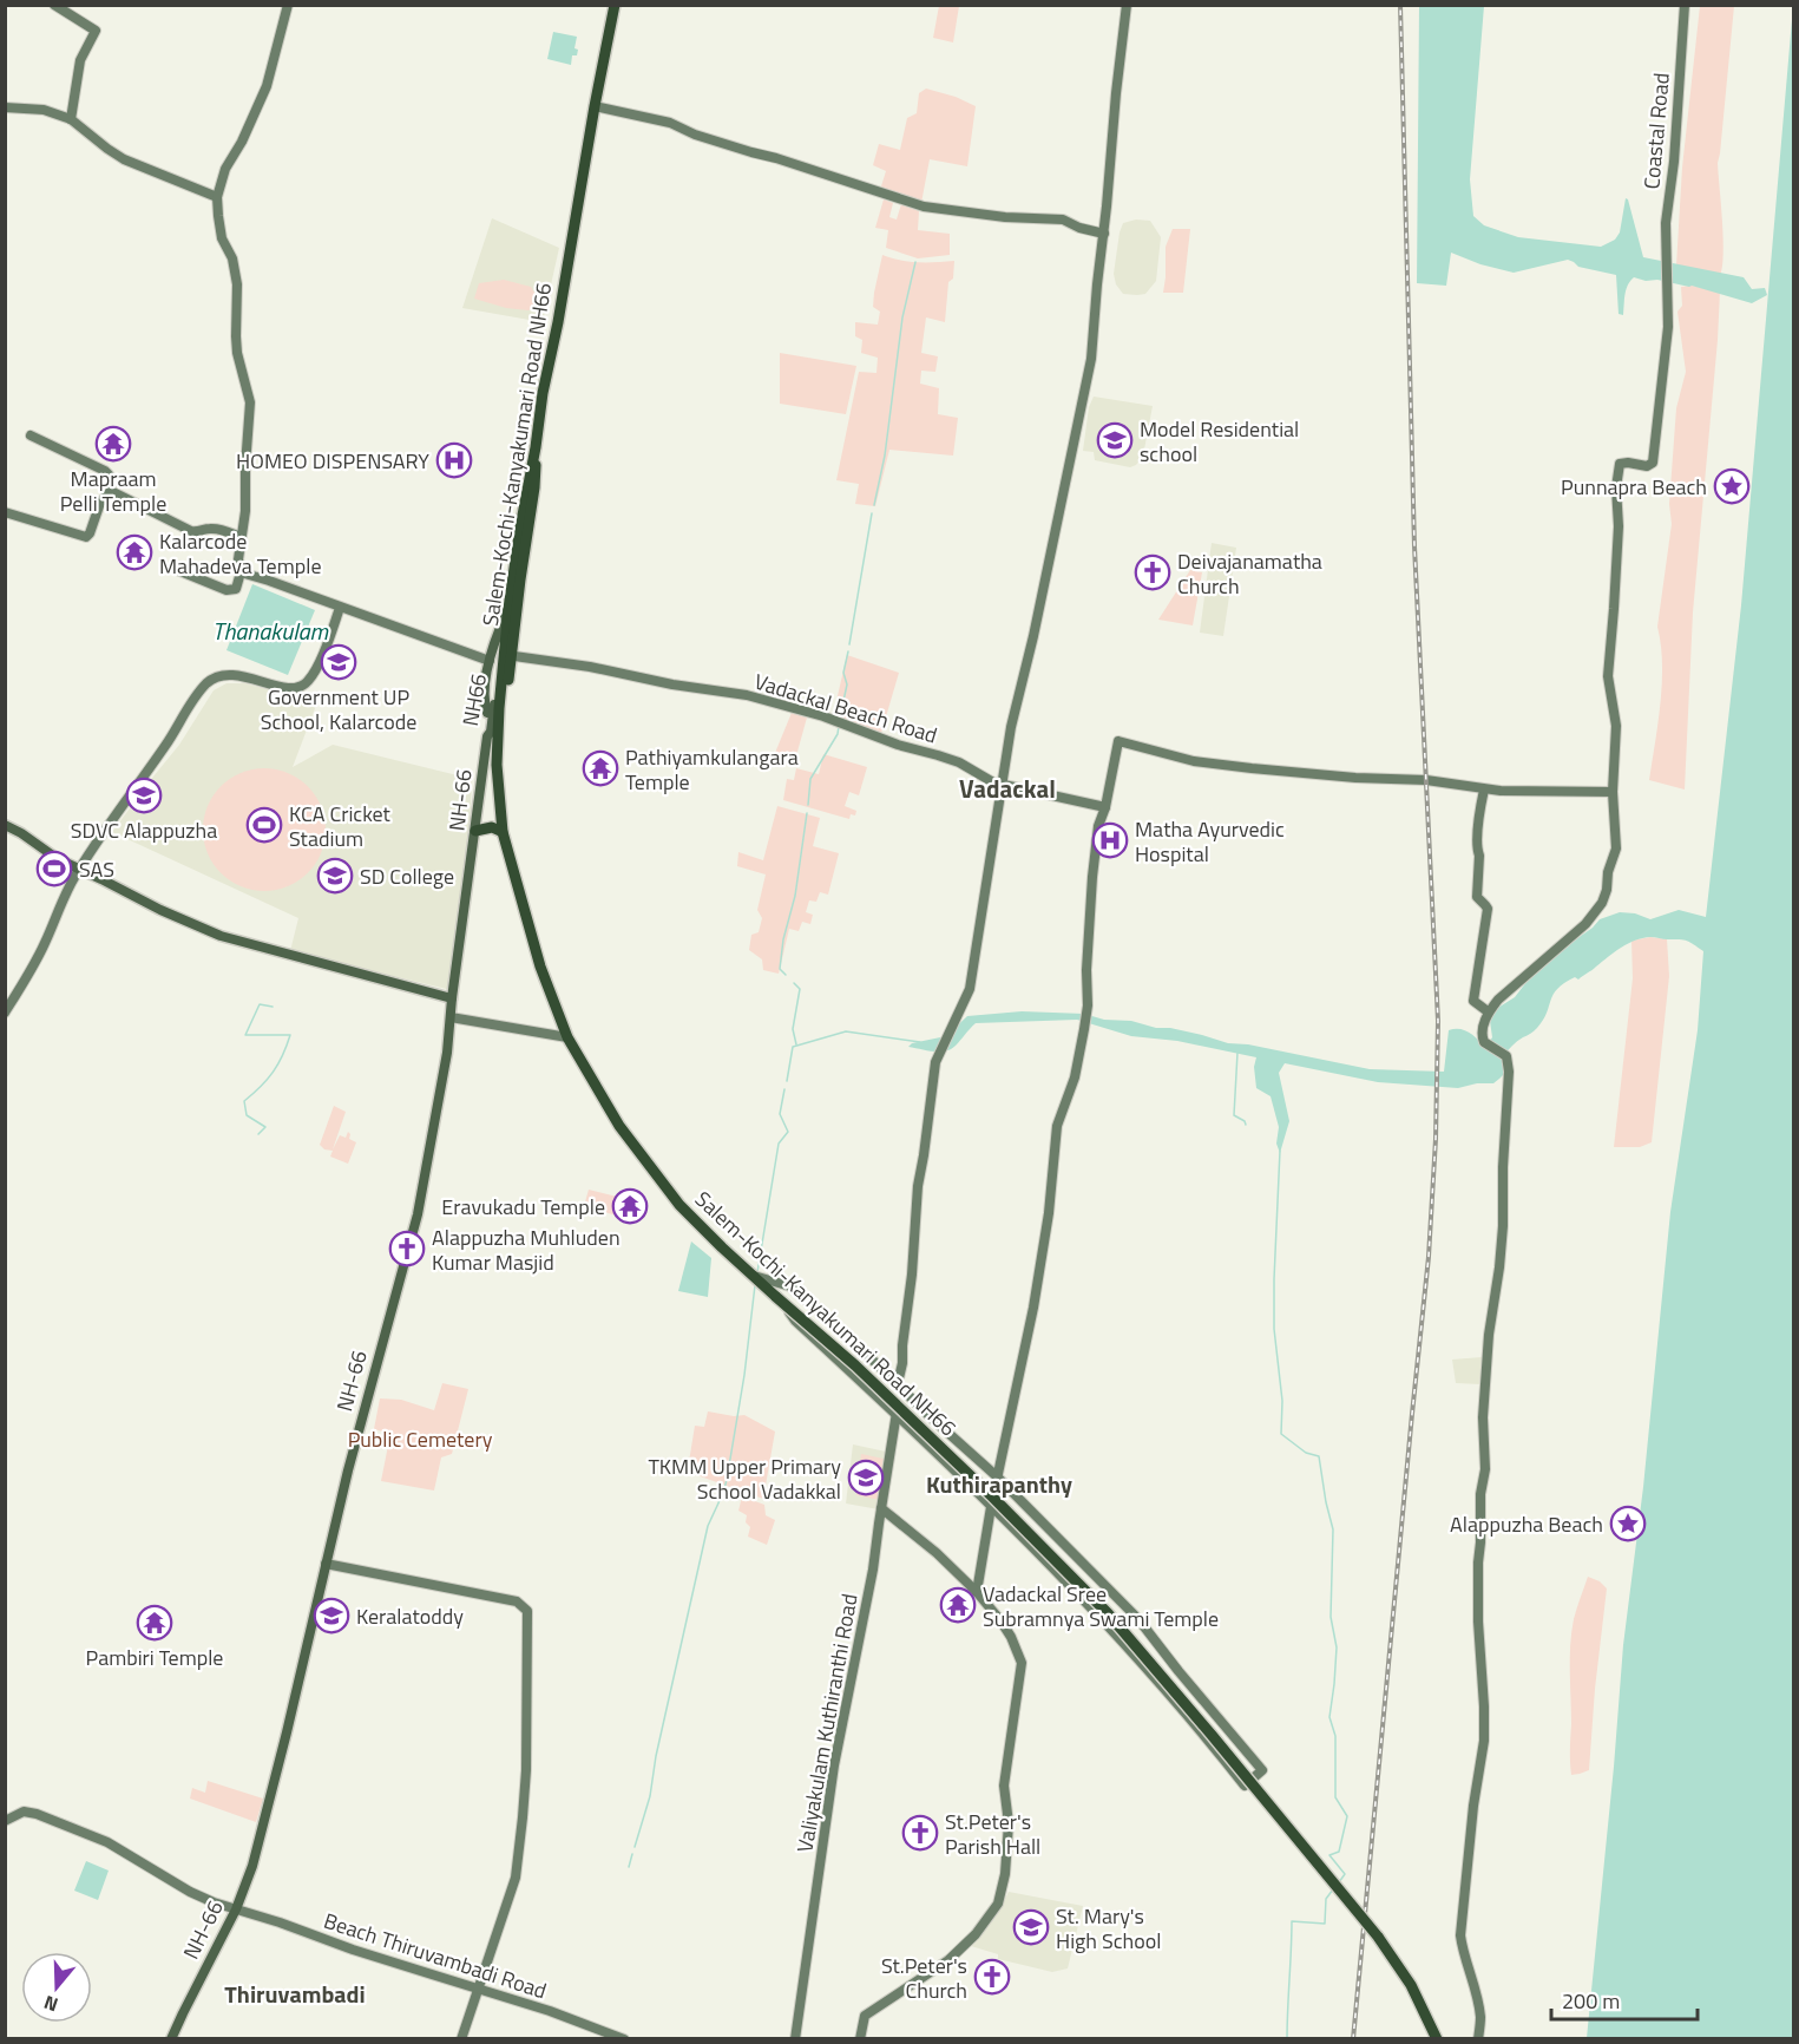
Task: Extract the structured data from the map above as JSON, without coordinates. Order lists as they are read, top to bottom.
{
  "streets": {
    "highway": ["Salem-Kochi-Kanyakumari Road NH66", "NH66"],
    "main road": [
      "Coastal Road",
      "Vadackal Beach Road",
      "NH-66",
      "Valiyakulam Kuthiranthi Road",
      "Beach Thiruvambadi Road"
    ]
  },
  "crossings": [
    ["Salem-Kochi-Kanyakumari Road NH66", "NH66"],
    ["Salem-Kochi-Kanyakumari Road NH66", "Vadackal Beach Road"],
    ["NH66", "Vadackal Beach Road"],
    ["NH66", "NH-66"],
    ["NH-66", "Beach Thiruvambadi Road"]
  ],
  "districts": ["Vadackal", "Kuthirapanthy", "Thiruvambadi"],
  "water": ["Thanakulam"],
  "parks": ["Public Cemetery"],
  "places": {
    "school or university": [
      "Model Residential school",
      "Government UP School, Kalarcode",
      "SDVC Alappuzha",
      "SD College",
      "TKMM Upper Primary School Vadakkal",
      "Keralatoddy",
      "St. Mary's High School"
    ],
    "temple": [
      "Mapraam Pelli Temple",
      "Kalarcode Mahadeva Temple",
      "Pathiyamkulangara Temple",
      "Eravukadu Temple",
      "Vadackal Sree Subramnya Swami Temple",
      "Pambiri Temple"
    ],
    "hospital": ["HOMEO DISPENSARY", "Matha Ayurvedic Hospital"],
    "place": ["Punnapra Beach", "Alappuzha Beach"],
    "church": [
      "Deivajanamatha Church",
      "Alappuzha Muhluden Kumar Masjid",
      "St.Peter's Parish Hall",
      "St.Peter's Church"
    ],
    "sports": ["KCA Cricket Stadium", "SAS"]
  },
  "scale_bar": "200 m",
  "north": "bottom"
}
